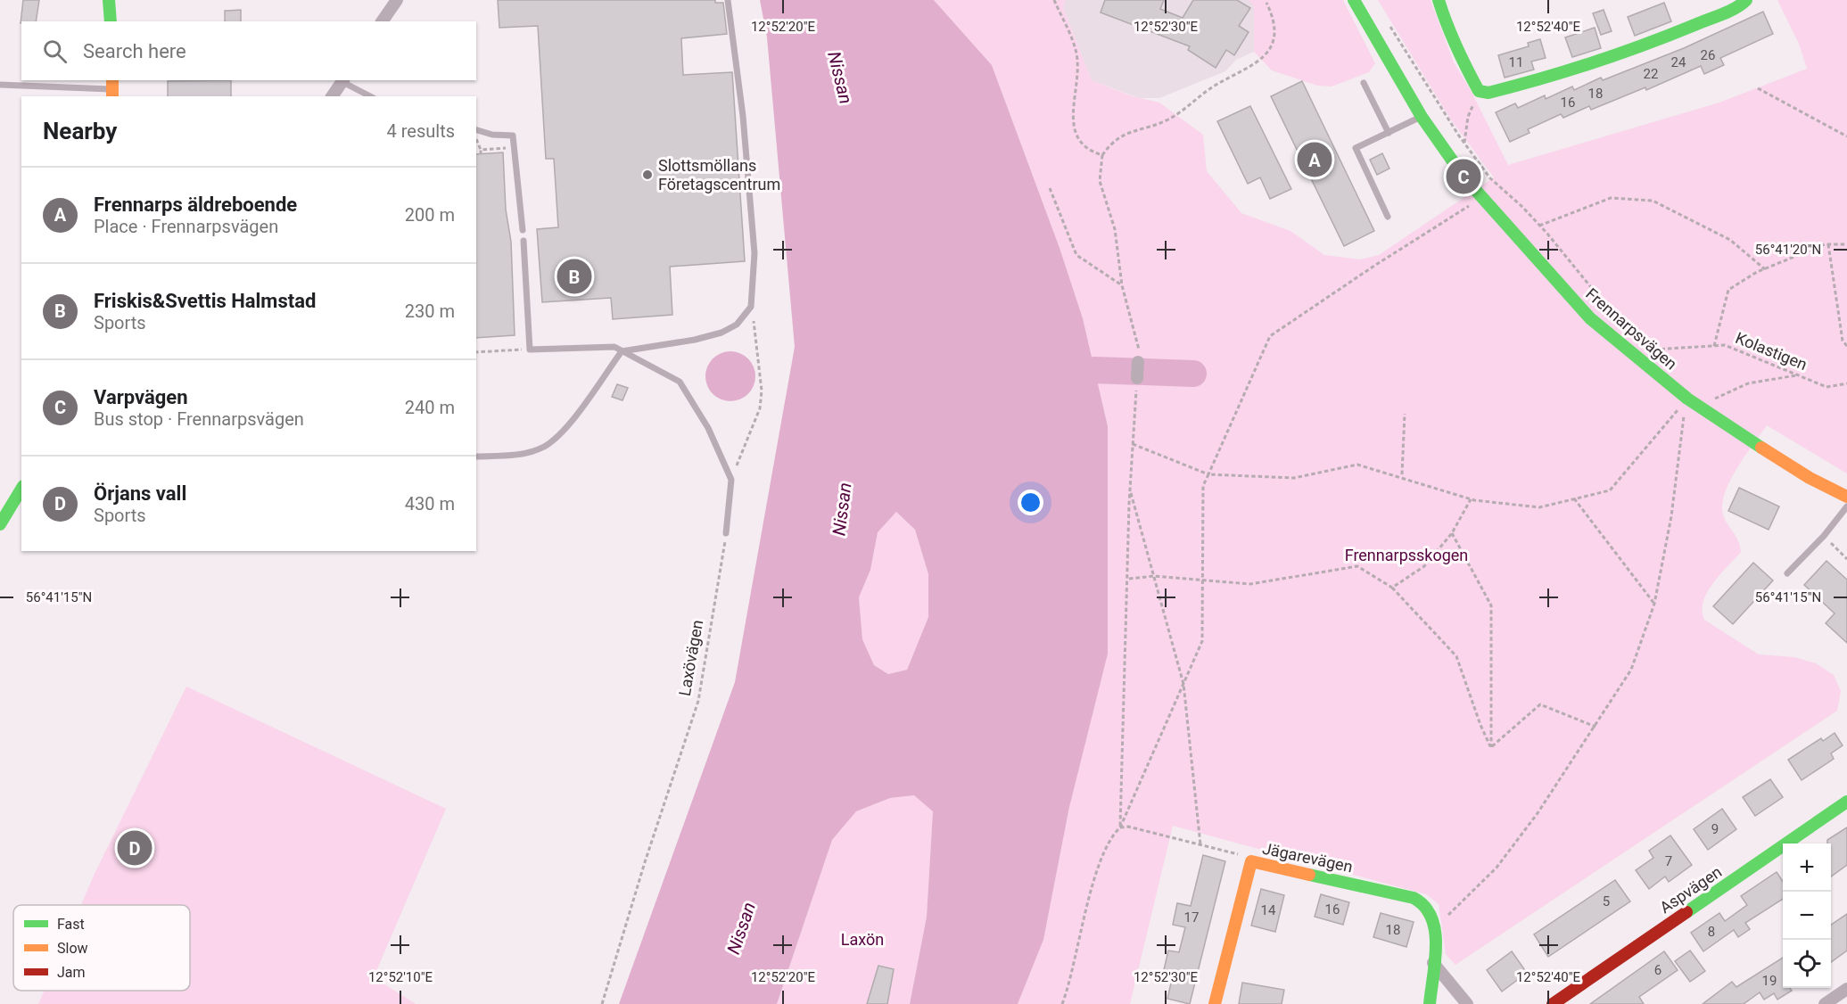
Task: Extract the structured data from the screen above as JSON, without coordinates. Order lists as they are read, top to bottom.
{
  "streets": {
    "street": ["Frennarpsvägen", "Jägarevägen", "Aspvägen"],
    "path": ["Kolastigen", "Laxövägen"]
  },
  "water": ["Nissan"],
  "parks": ["Frennarpsskogen", "Laxön"],
  "places": ["Slottsmöllans Företagscentrum"],
  "house_numbers": [
    "26",
    "11",
    "24",
    "22",
    "18",
    "16",
    "9",
    "7",
    "5",
    "16",
    "14",
    "17",
    "18",
    "8",
    "6",
    "19"
  ],
  "legend": ["Fast", "Slow", "Jam"],
  "page": {
    "search": "Search here",
    "heading": ["Nearby", "4 results"],
    "pins": [
      "A",
      "C",
      "B",
      "D"
    ],
    "list": [
      {
        "mark": "A",
        "name": "Frennarps äldreboende",
        "note": "Place · Frennarpsvägen",
        "value": "200 m"
      },
      {
        "mark": "B",
        "name": "Friskis&Svettis Halmstad",
        "note": "Sports",
        "value": "230 m"
      },
      {
        "mark": "C",
        "name": "Varpvägen",
        "note": "Bus stop · Frennarpsvägen",
        "value": "240 m"
      },
      {
        "mark": "D",
        "name": "Örjans vall",
        "note": "Sports",
        "value": "430 m"
      }
    ],
    "map_buttons": ["+", "−"]
  },
  "coordinates": [
    "12°52'20\"E",
    "12°52'30\"E",
    "12°52'40\"E",
    "56°41'20\"N",
    "56°41'15\"N",
    "12°52'10\"E"
  ]
}
